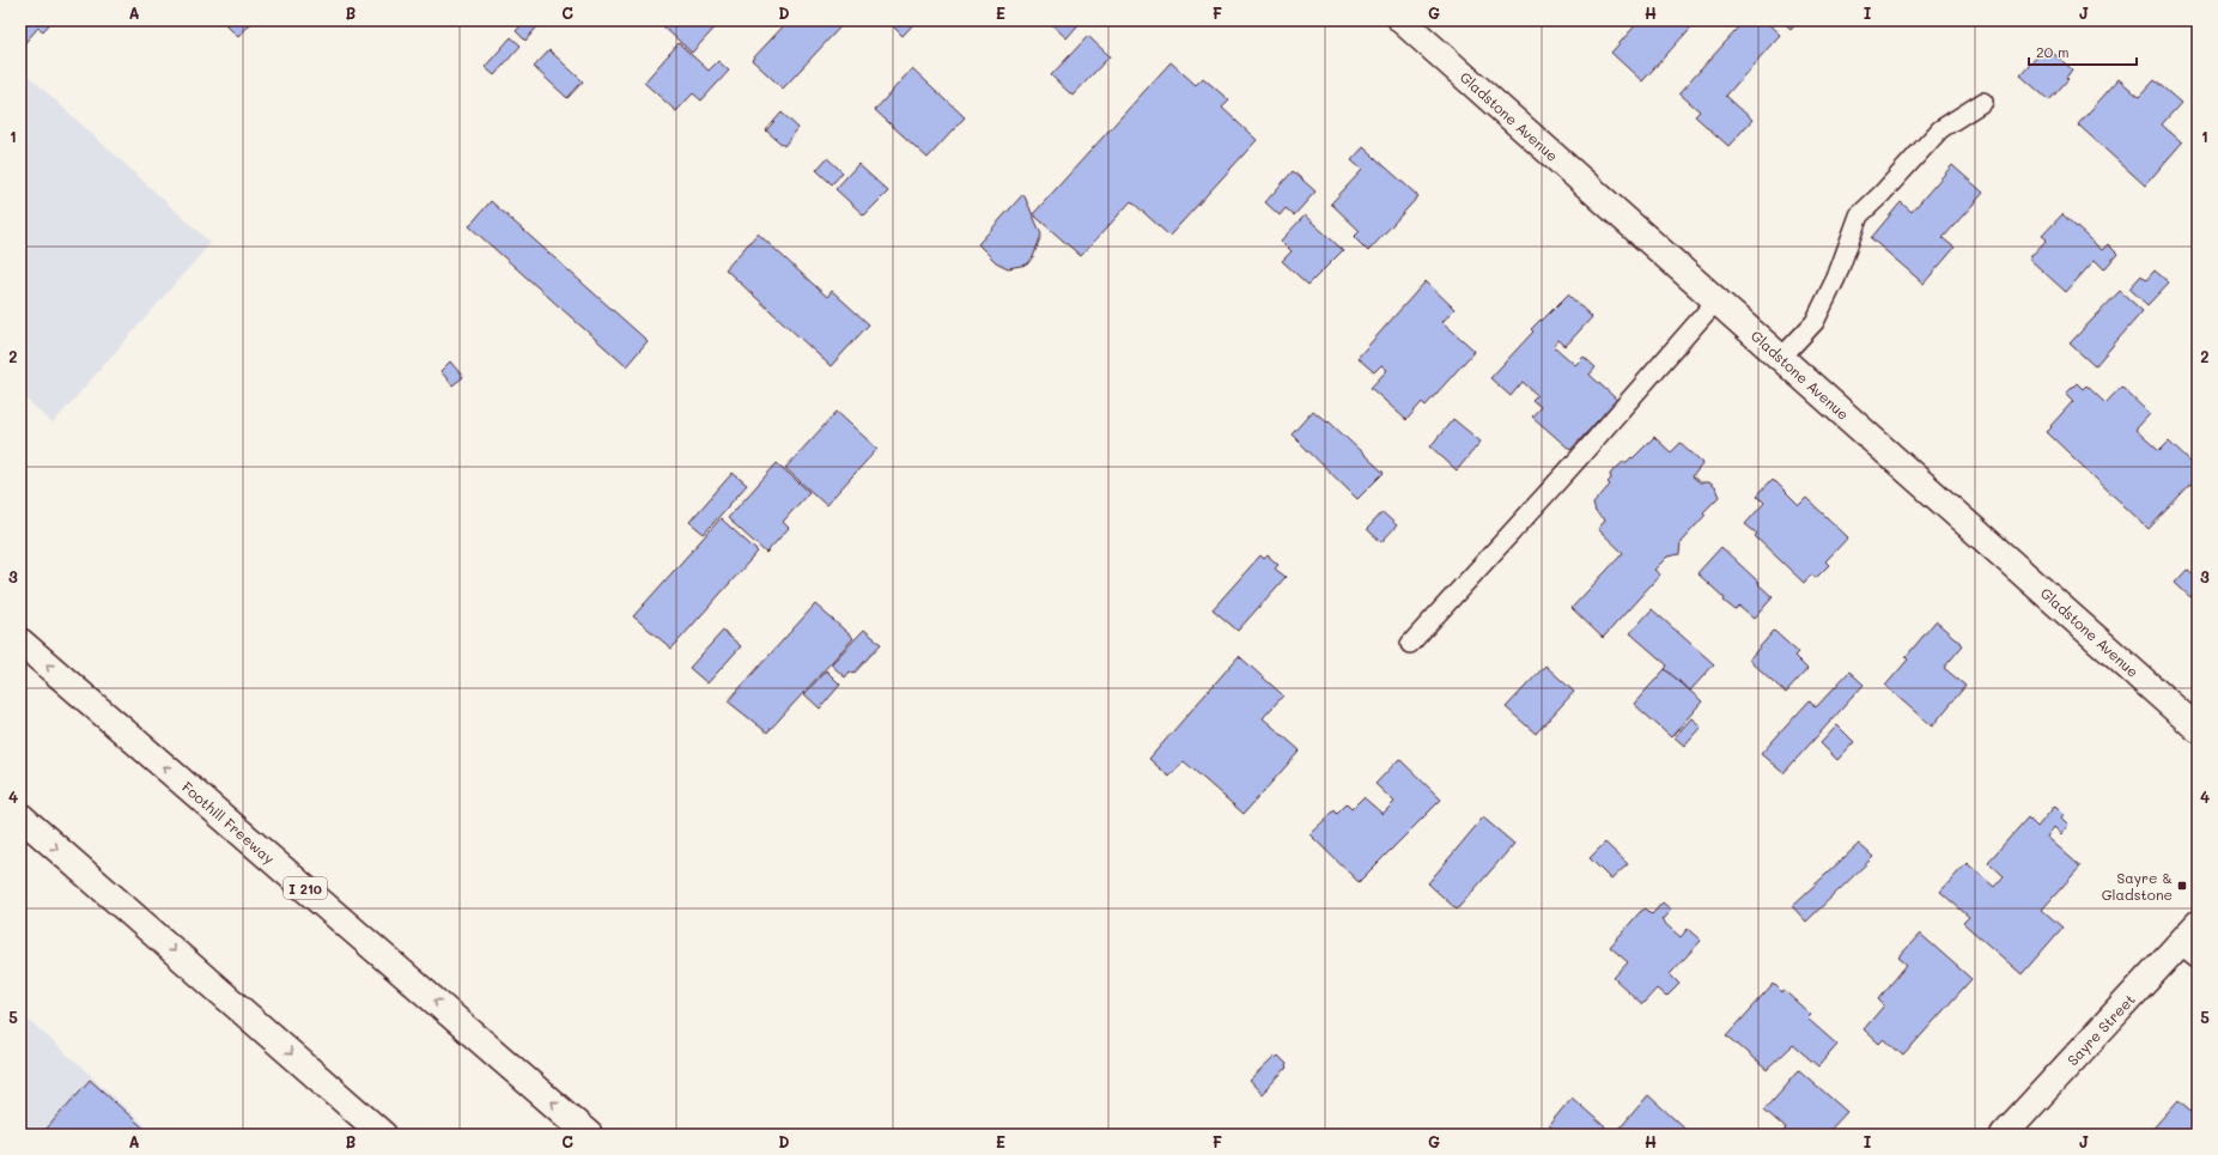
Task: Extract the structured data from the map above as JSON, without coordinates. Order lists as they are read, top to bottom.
{
  "streets": {
    "main road": [
      "Gladstone Avenue",
      "Foothill Freeway",
      "I 210",
      "Sayre Street"
    ]
  },
  "places": {
    "transit": ["Sayre & Gladstone"]
  },
  "scale_bar": "20 m",
  "grid": {
    "columns": [
      "A",
      "B",
      "C",
      "D",
      "E",
      "F",
      "G",
      "H",
      "I",
      "J"
    ],
    "rows": [
      "1",
      "2",
      "3",
      "4",
      "5"
    ]
  }
}
